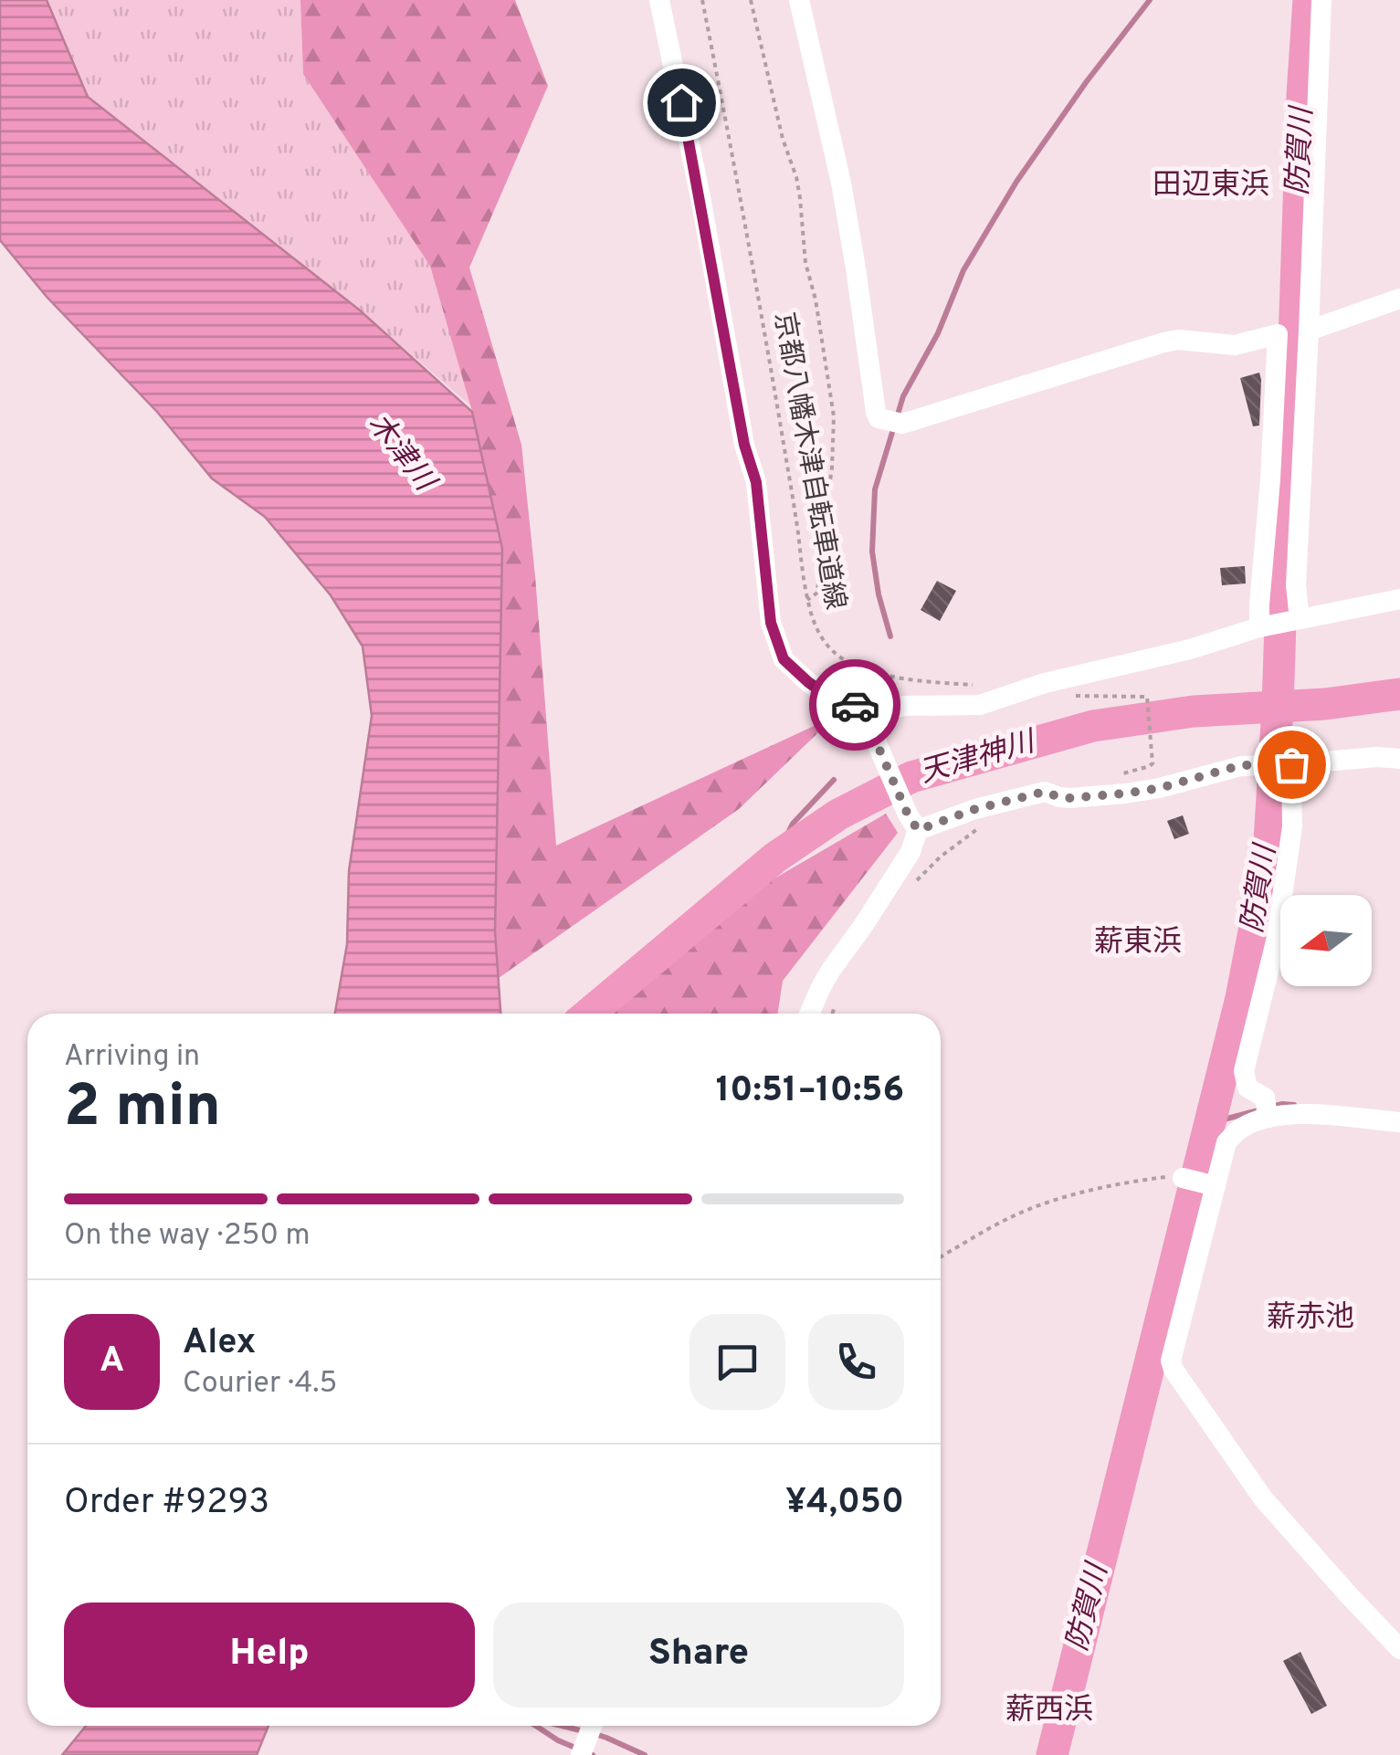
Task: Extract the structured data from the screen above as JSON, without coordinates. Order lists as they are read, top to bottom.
{
  "streets": {
    "path": ["京都八幡木津自転車道線"]
  },
  "districts": [
    "田辺東浜",
    "薪東浜",
    "薪赤池",
    "薪西浜"
  ],
  "water": ["防賀川", "木津川", "天津神川"],
  "north": "left",
  "page": {
    "heading": ["2 min", "Arriving in", "10:51–10:56"],
    "panel": [
      "Alex",
      "Courier · 4.5",
      "Order #9293",
      "¥4,050"
    ],
    "bar": "On the way · 250 m",
    "round": "A",
    "buttons": ["Help", "Share"]
  }
}
